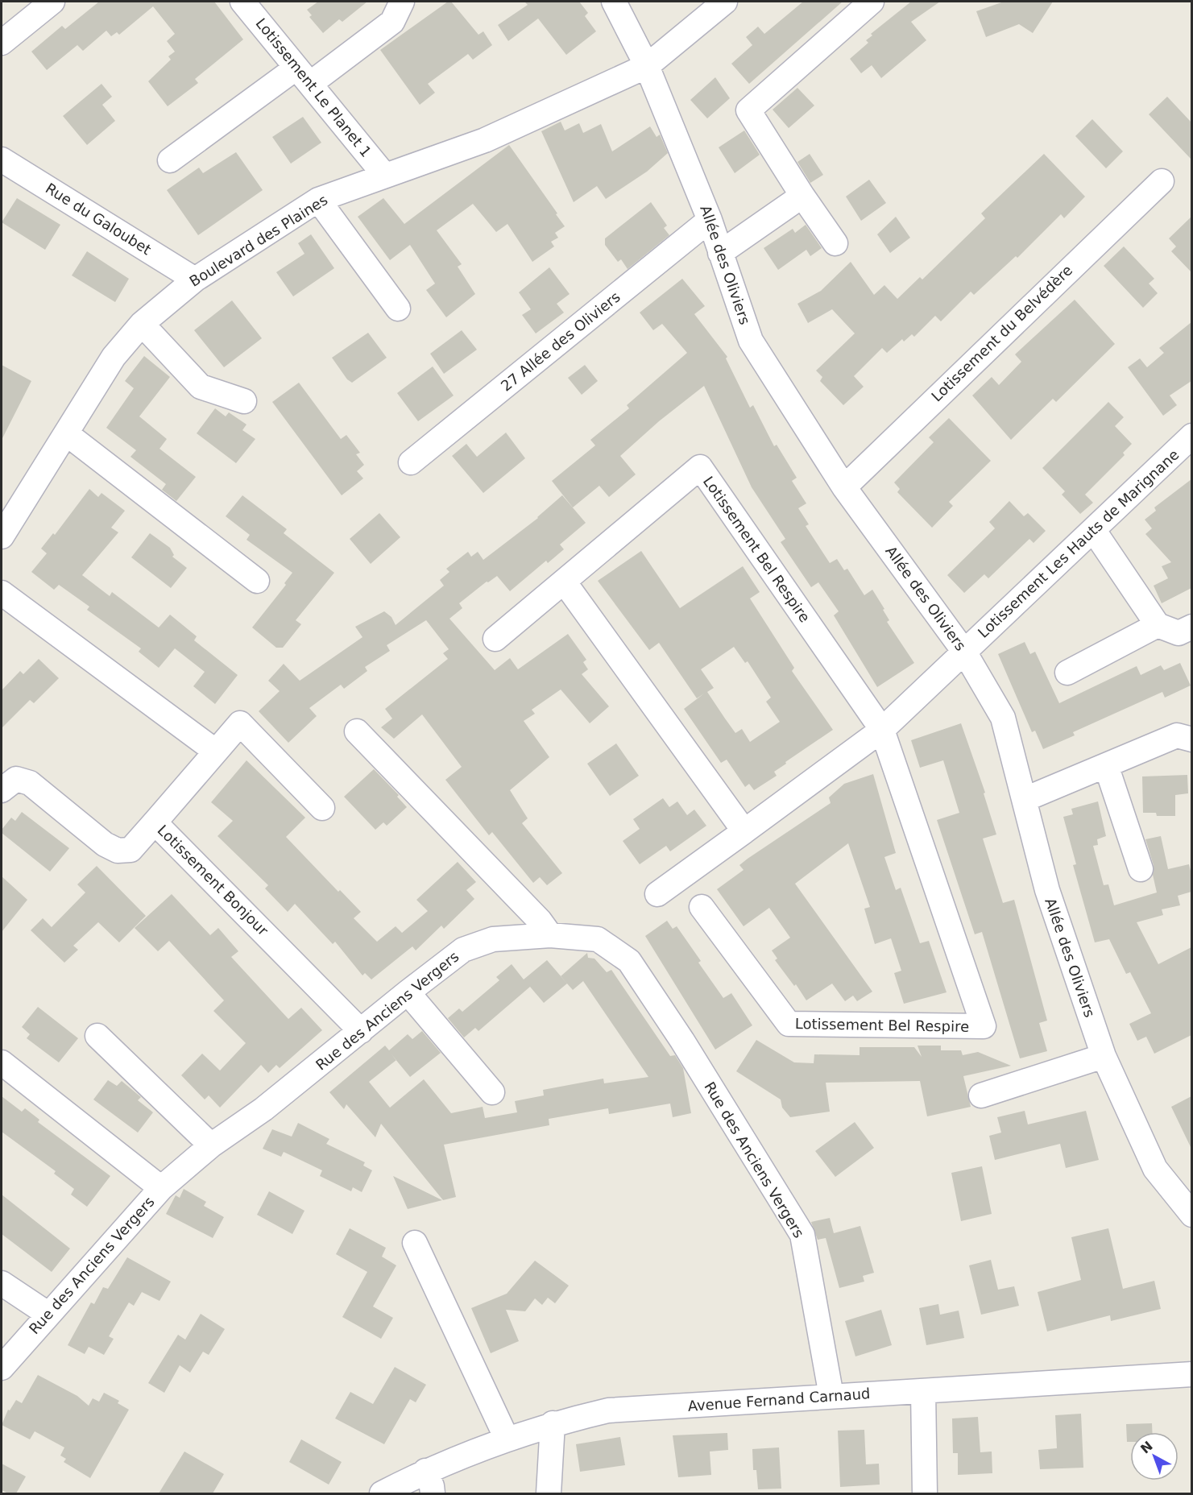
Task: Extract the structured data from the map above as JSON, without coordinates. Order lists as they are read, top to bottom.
{
  "streets": {
    "street": [
      "Lotissement Le Planet 1",
      "Rue du Galoubet",
      "Boulevard des Plaines",
      "Allée des Oliviers",
      "Lotissement du Belvédère",
      "Lotissement Les Hauts de Marignane",
      "Lotissement Bel Respire",
      "Lotissement Bonjour",
      "Rue des Anciens Vergers",
      "Avenue Fernand Carnaud"
    ]
  },
  "crossings": [
    ["Lotissement Le Planet 1", "Boulevard des Plaines"],
    ["Rue du Galoubet", "Boulevard des Plaines"],
    ["Boulevard des Plaines", "Allée des Oliviers"],
    ["Allée des Oliviers", "Lotissement du Belvédère"],
    ["Allée des Oliviers", "Lotissement Les Hauts de Marignane"],
    ["Lotissement Bonjour", "Rue des Anciens Vergers"],
    ["Rue des Anciens Vergers", "Avenue Fernand Carnaud"]
  ],
  "north": "top left"
}
